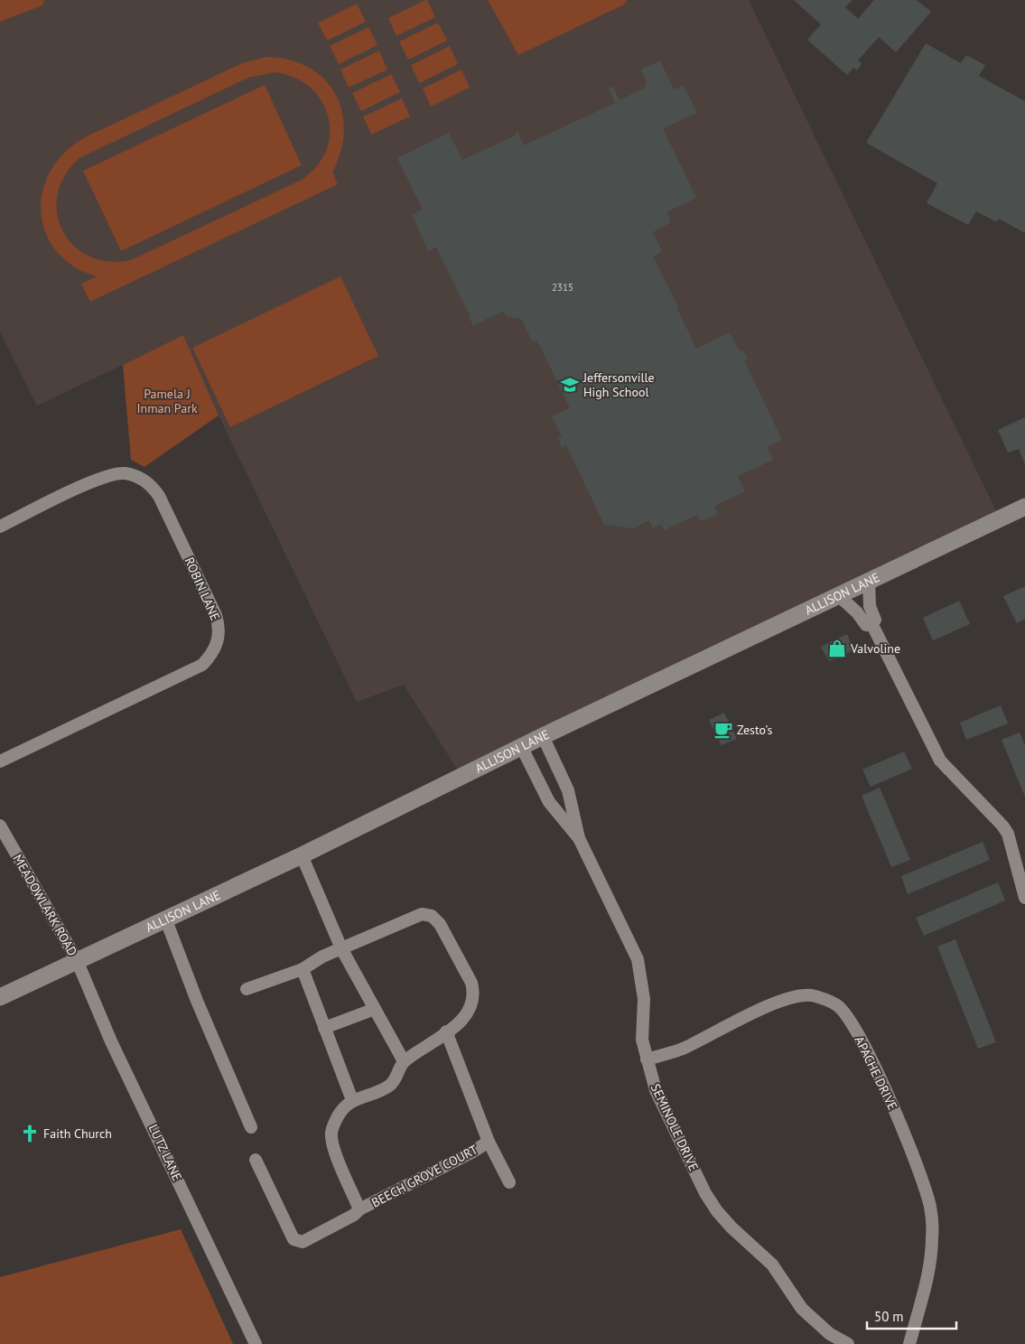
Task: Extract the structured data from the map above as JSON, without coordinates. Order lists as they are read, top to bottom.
{
  "streets": {
    "main road": ["ALLISON LANE"],
    "street": [
      "ROBIN LANE",
      "MEADOWLARK ROAD",
      "APACHE DRIVE",
      "SEMINOLE DRIVE",
      "LUTZ LANE",
      "BEECH GROVE COURT"
    ]
  },
  "crossings": [
    ["ALLISON LANE", "MEADOWLARK ROAD"],
    ["ALLISON LANE", "SEMINOLE DRIVE"],
    ["ALLISON LANE", "LUTZ LANE"],
    ["MEADOWLARK ROAD", "LUTZ LANE"],
    ["APACHE DRIVE", "SEMINOLE DRIVE"]
  ],
  "parks": ["Pamela J Inman Park"],
  "places": {
    "school or university": ["Jeffersonville High School"],
    "shop": ["Valvoline"],
    "cafe": ["Zesto's"],
    "church": ["Faith Church"]
  },
  "house_numbers": ["2315"],
  "scale_bar": "50 m"
}
